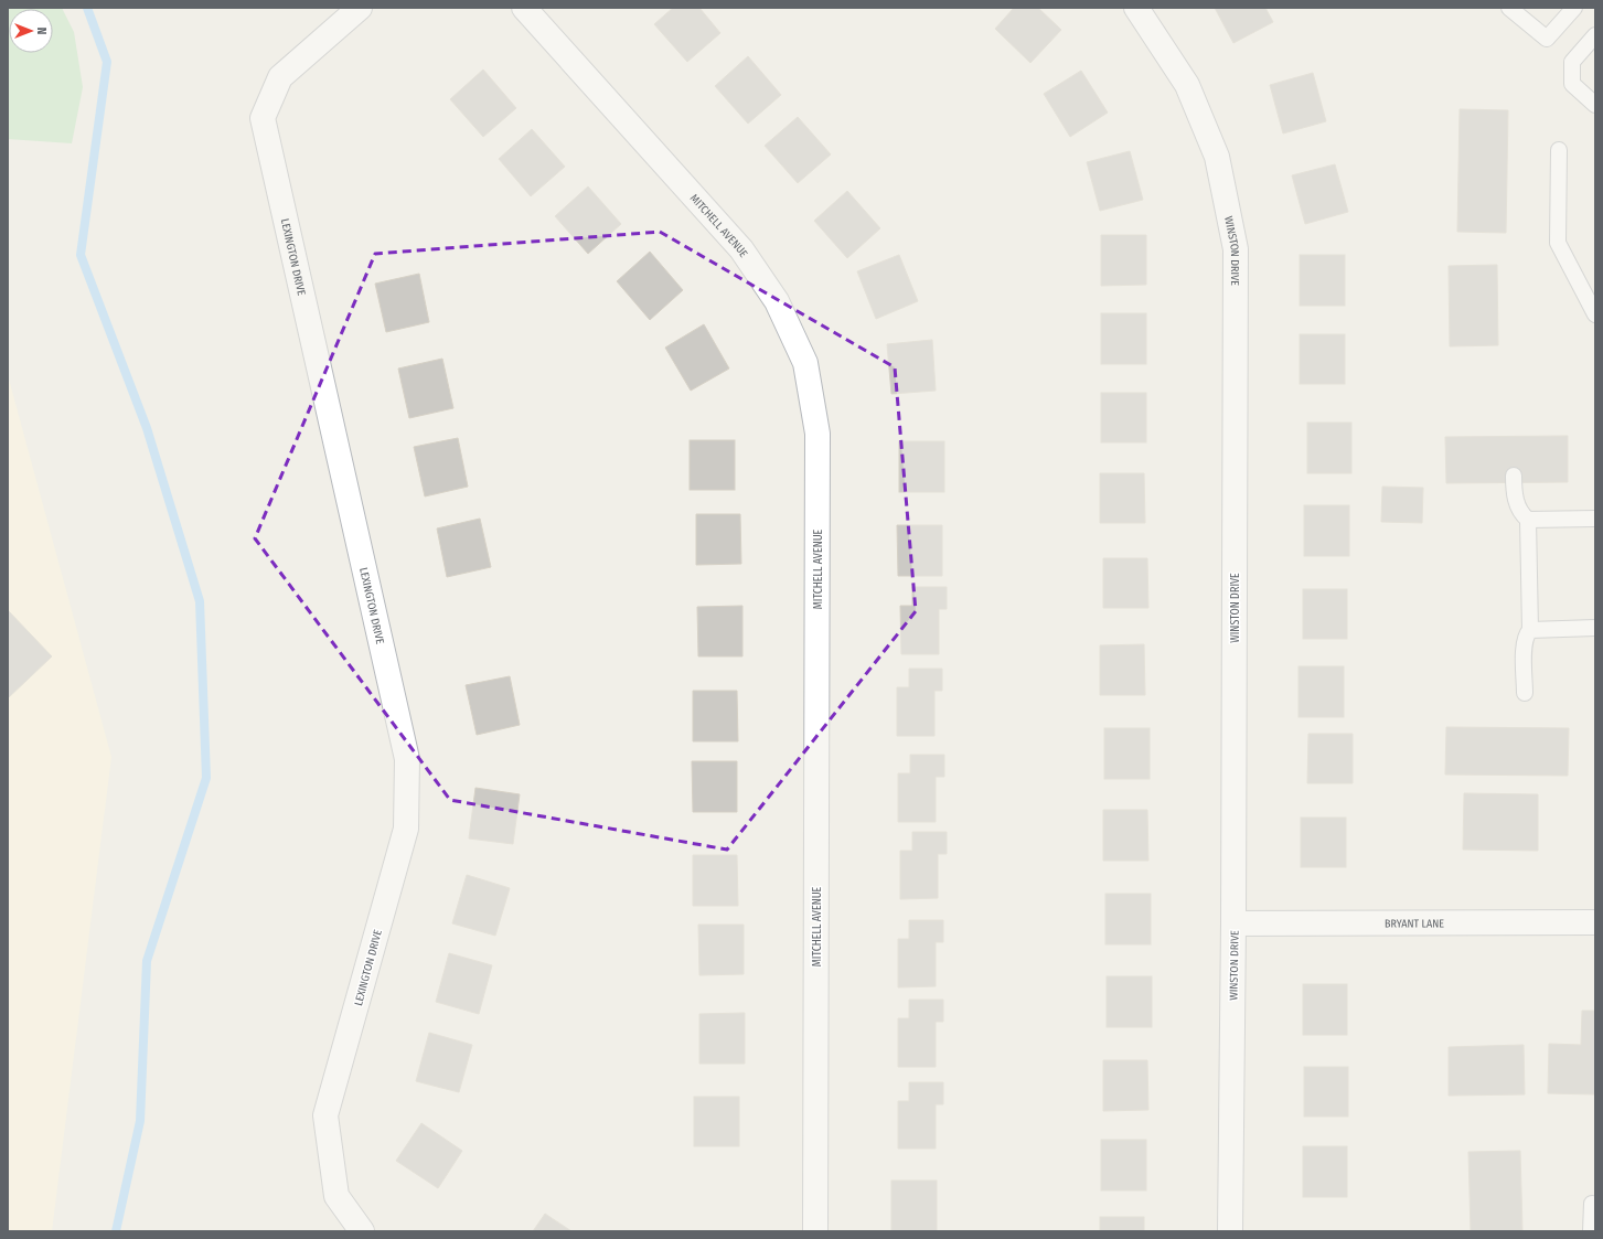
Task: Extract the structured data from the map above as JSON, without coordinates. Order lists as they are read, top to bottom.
{
  "streets": {
    "street": [
      "MITCHELL AVENUE",
      "WINSTON DRIVE",
      "LEXINGTON DRIVE",
      "BRYANT LANE"
    ]
  },
  "crossings": [
    ["WINSTON DRIVE", "BRYANT LANE"]
  ],
  "north": "right"
}
